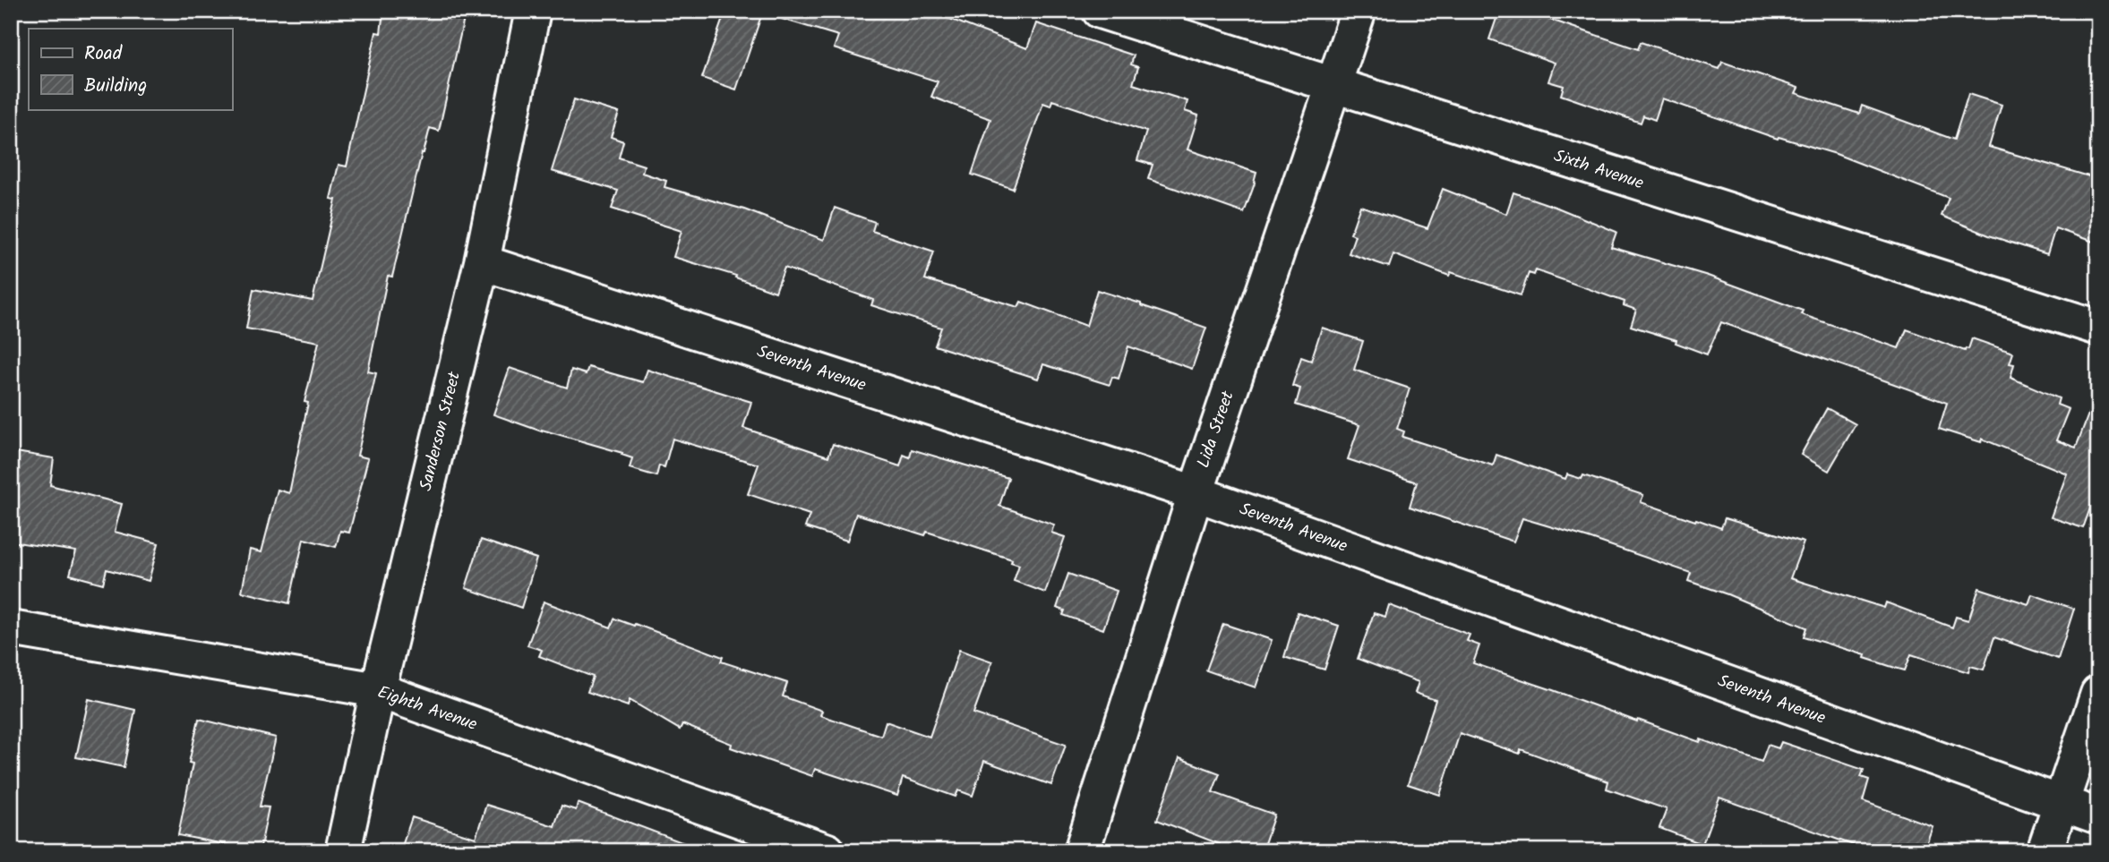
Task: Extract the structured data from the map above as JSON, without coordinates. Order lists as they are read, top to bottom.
{
  "streets": {
    "street": [
      "Sixth Avenue",
      "Seventh Avenue",
      "Lida Street",
      "Sanderson Street",
      "Eighth Avenue"
    ]
  },
  "crossings": [
    ["Sixth Avenue", "Lida Street"],
    ["Seventh Avenue", "Lida Street"],
    ["Seventh Avenue", "Sanderson Street"],
    ["Sanderson Street", "Eighth Avenue"]
  ],
  "legend": ["Road", "Building"]
}
